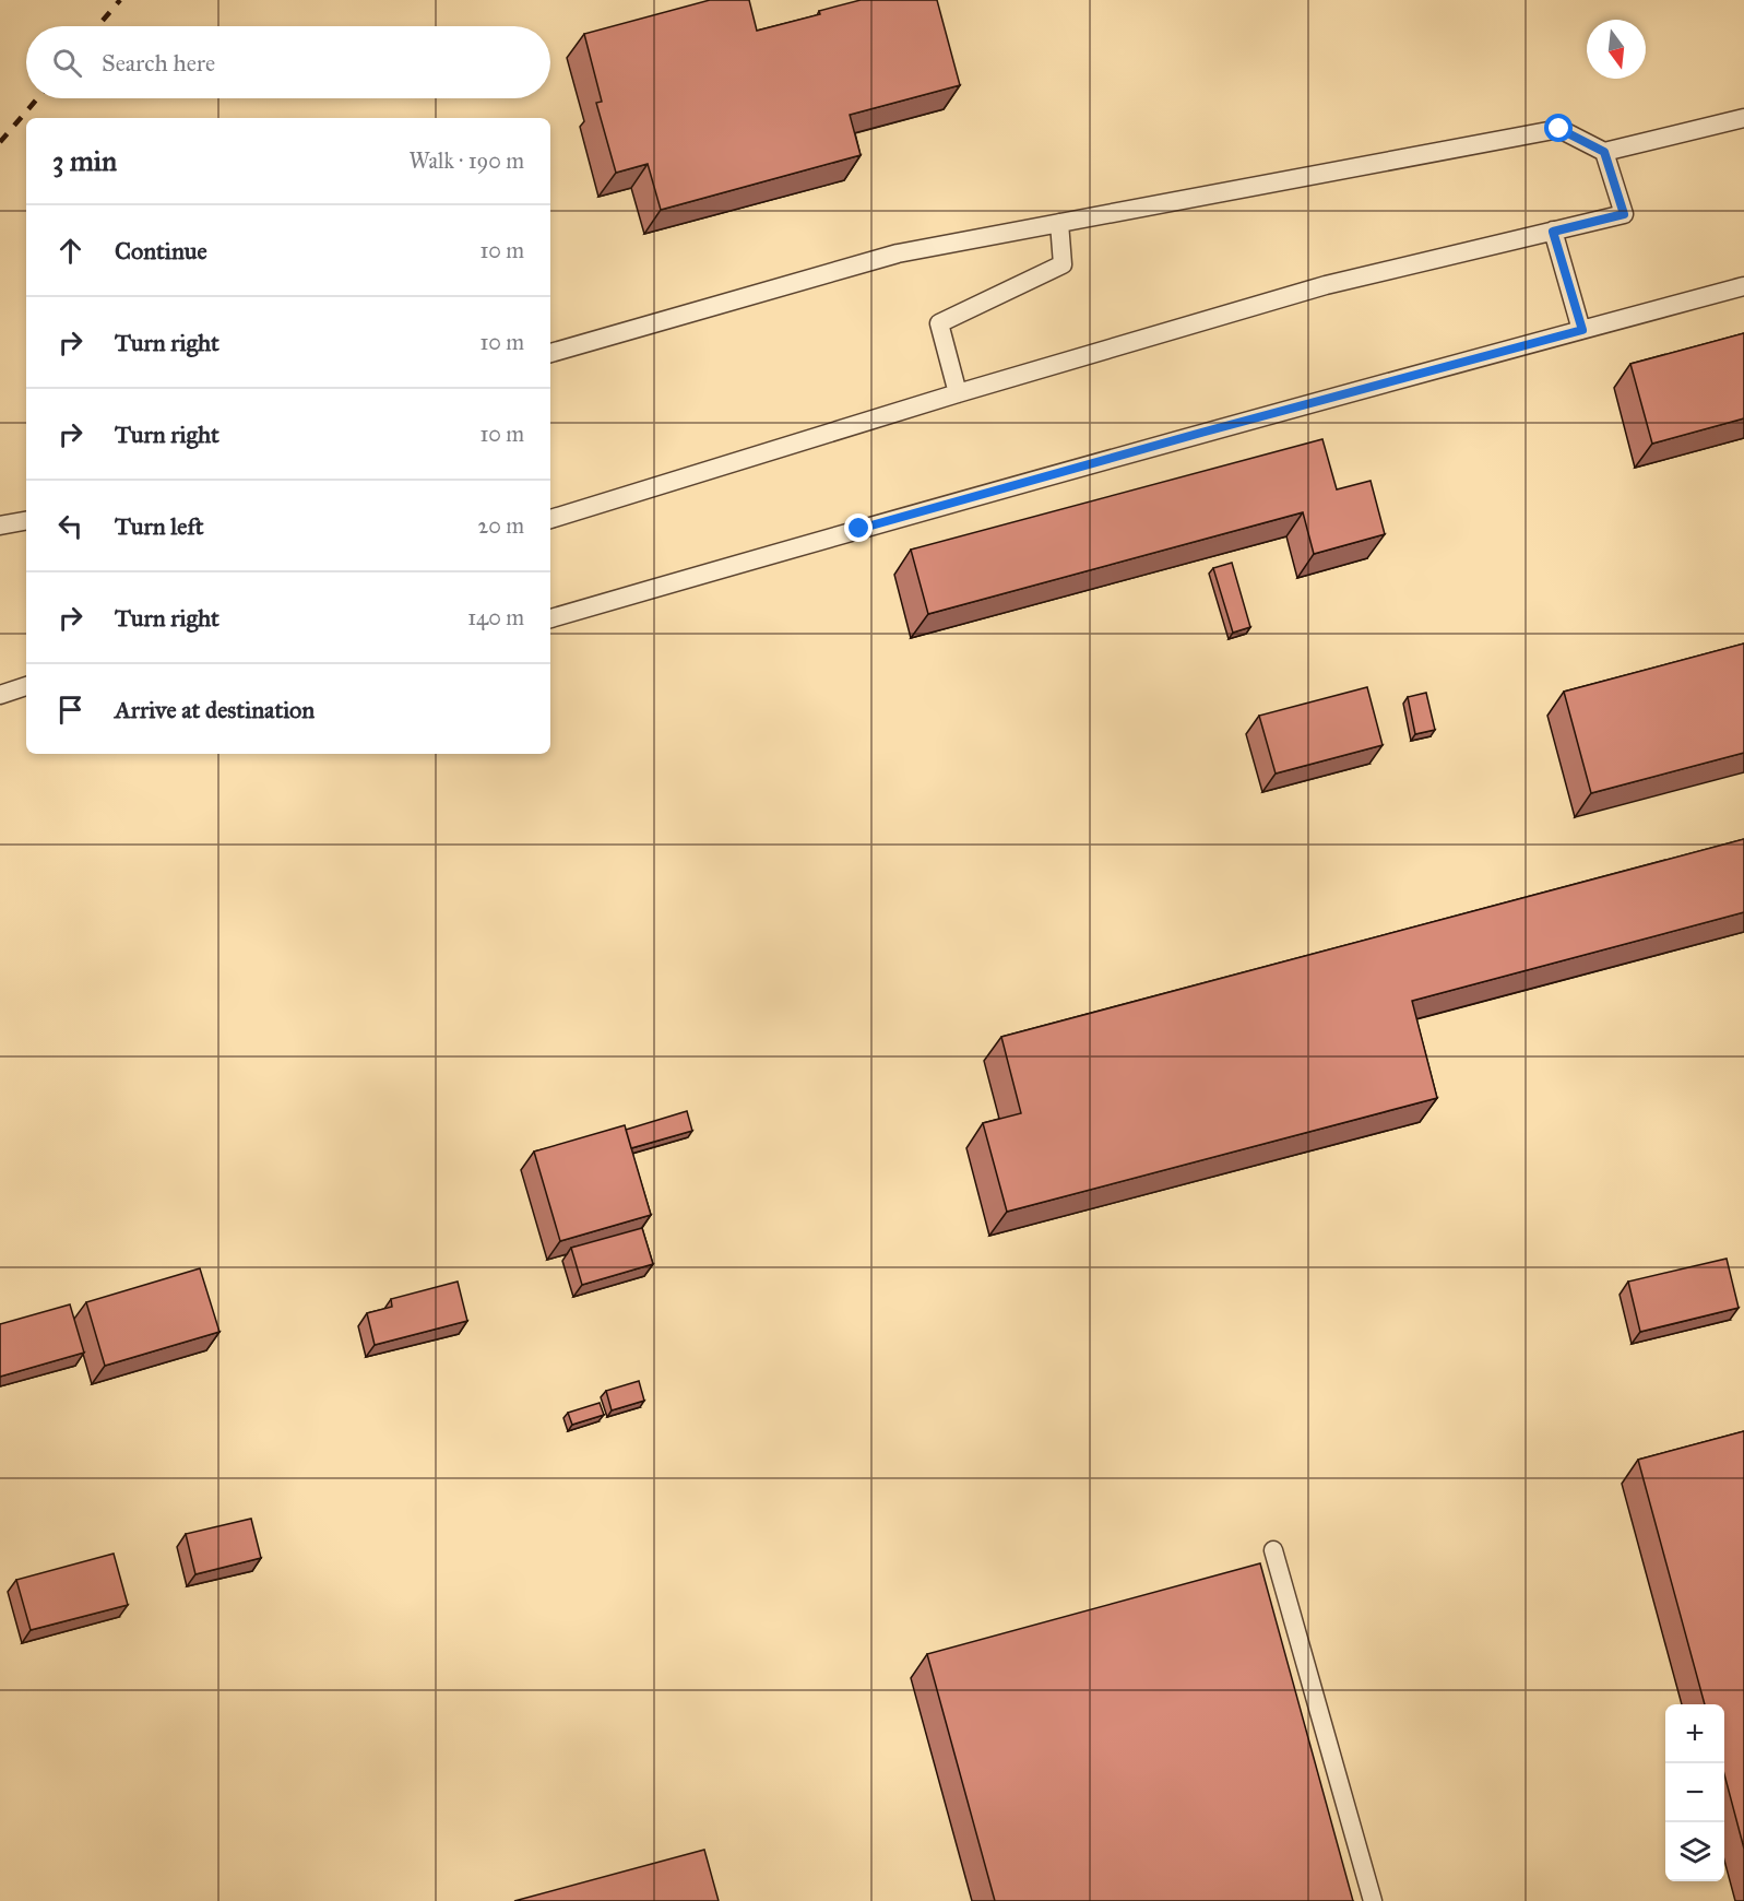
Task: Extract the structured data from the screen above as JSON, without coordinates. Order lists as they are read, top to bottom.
{
  "north": "bottom",
  "page": {
    "search": "Search here",
    "heading": ["3 min", "Walk · 190 m"],
    "list": [
      ["Continue", "10 m"],
      ["Turn right", "10 m"],
      ["Turn right", "10 m"],
      ["Turn left", "20 m"],
      ["Turn right", "140 m"],
      "Arrive at destination"
    ],
    "map_buttons": ["+", "−"]
  }
}
